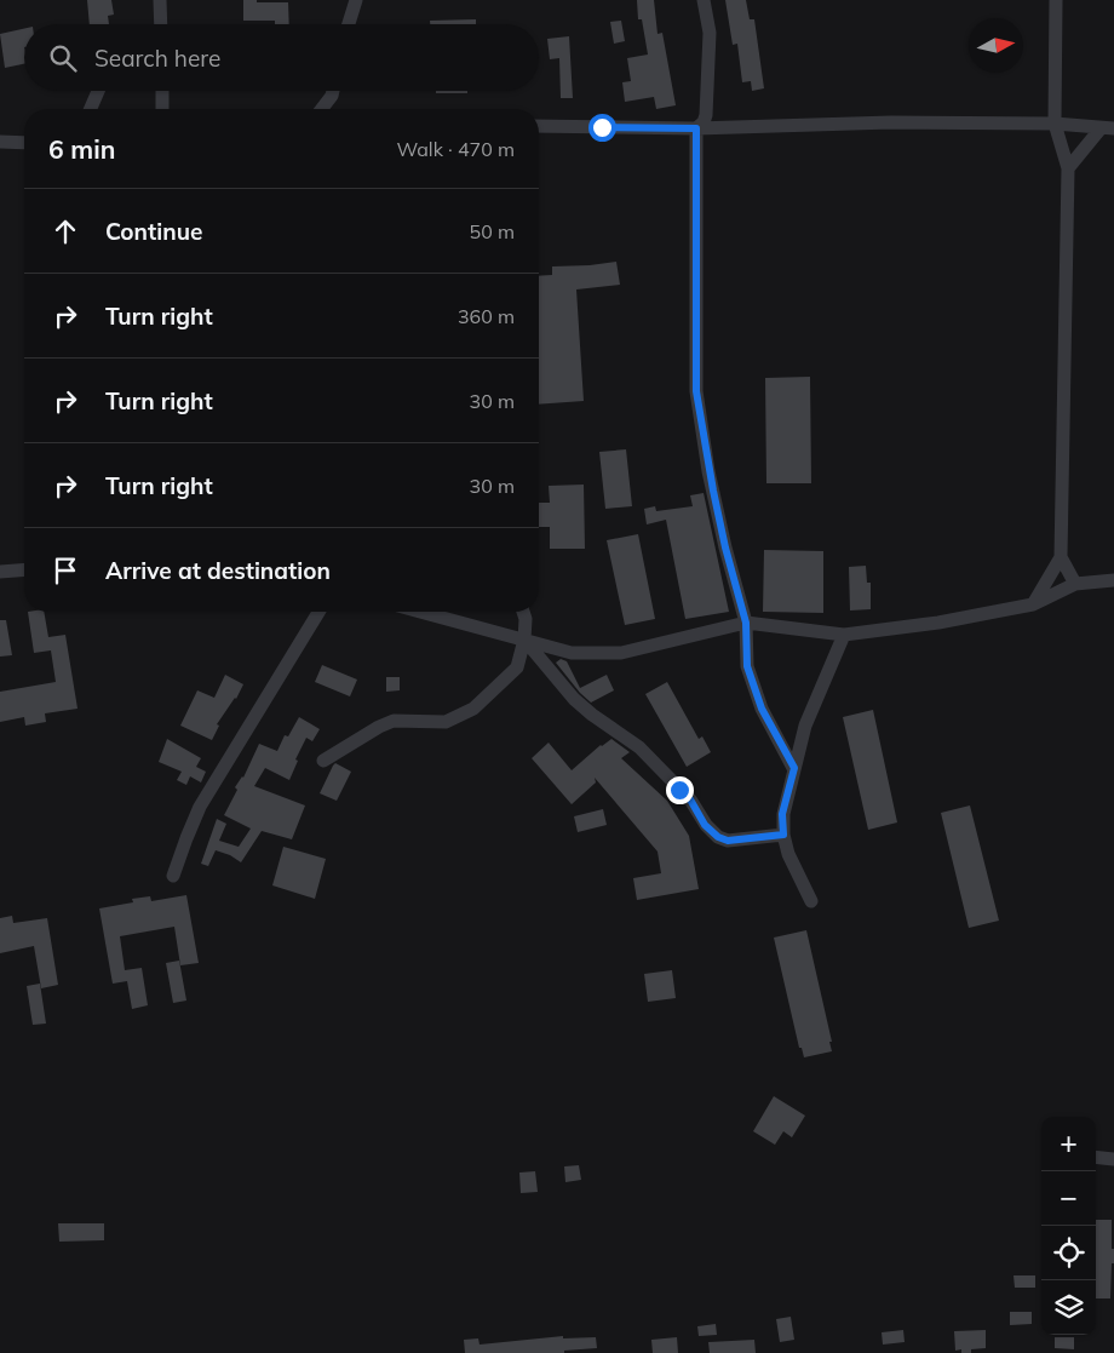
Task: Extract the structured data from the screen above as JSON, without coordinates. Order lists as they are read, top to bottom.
{
  "north": "right",
  "page": {
    "search": "Search here",
    "heading": ["6 min", "Walk · 470 m"],
    "list": [
      ["Continue", "50 m"],
      ["Turn right", "360 m"],
      ["Turn right", "30 m"],
      ["Turn right", "30 m"],
      "Arrive at destination"
    ],
    "map_buttons": ["+", "−"]
  }
}
